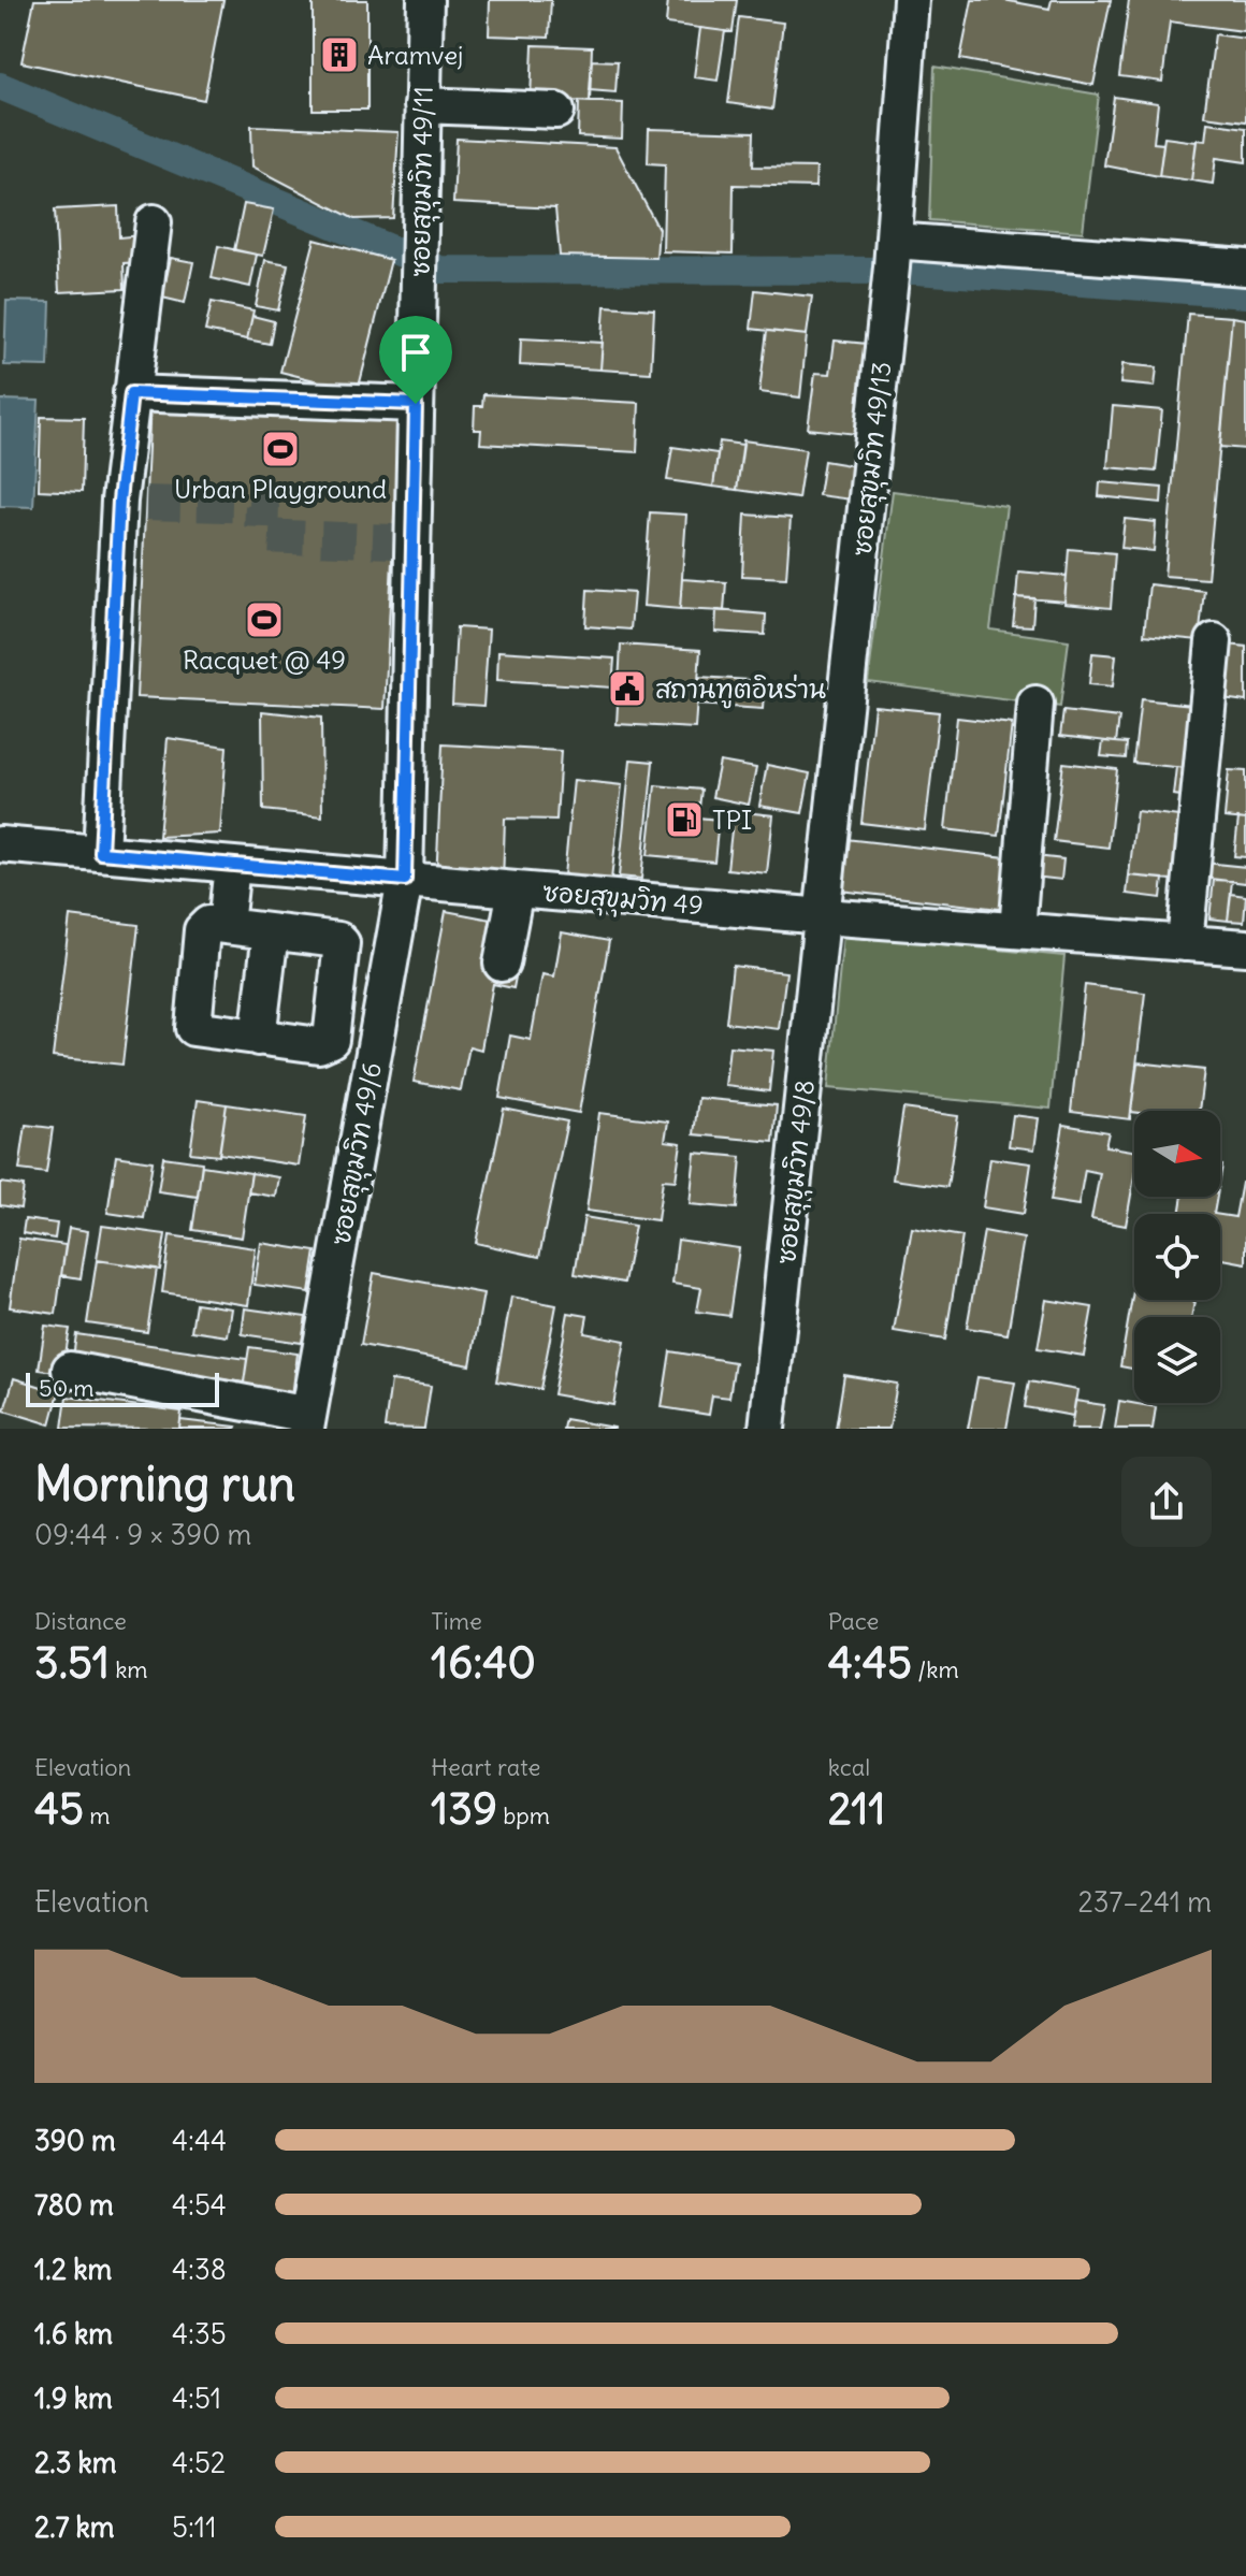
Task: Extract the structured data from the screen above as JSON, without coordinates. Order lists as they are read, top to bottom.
{
  "streets": {
    "street": [
      "ซอยสุขุมวิท 49/11",
      "ซอยสุขุมวิท 49/13",
      "ซอยสุขุมวิท 49",
      "ซอยสุขุมวิท 49/6",
      "ซอยสุขุมวิท 49/8"
    ]
  },
  "crossings": [
    ["ซอยสุขุมวิท 49/11", "ซอยสุขุมวิท 49"],
    ["ซอยสุขุมวิท 49/11", "ซอยสุขุมวิท 49/6"],
    ["ซอยสุขุมวิท 49/13", "ซอยสุขุมวิท 49"],
    ["ซอยสุขุมวิท 49/13", "ซอยสุขุมวิท 49/8"],
    ["ซอยสุขุมวิท 49", "ซอยสุขุมวิท 49/6"],
    ["ซอยสุขุมวิท 49", "ซอยสุขุมวิท 49/8"]
  ],
  "places": {
    "building": ["Aramvej"],
    "sports": ["Urban Playground", "Racquet @ 49"],
    "public building": ["สถานทูตอิหร่าน"],
    "fuel station": ["TPI"]
  },
  "scale_bar": "50 m",
  "north": "right",
  "page": {
    "scale": "50 m",
    "heading": ["Morning run", "09:44 · 9 × 390 m"],
    "stats": [
      ["Distance", "3.51 km"],
      ["Time", "16:40"],
      ["Pace", "4:45 /km"],
      ["Elevation", "45 m"],
      ["Heart rate", "139 bpm"],
      ["kcal", "211"]
    ],
    "chart": ["Elevation", "237–241 m"],
    "list": [
      {
        "name": "390 m",
        "note": "4:44"
      },
      {
        "name": "780 m",
        "note": "4:54"
      },
      {
        "name": "1.2 km",
        "note": "4:38"
      },
      {
        "name": "1.6 km",
        "note": "4:35"
      },
      {
        "name": "1.9 km",
        "note": "4:51"
      },
      {
        "name": "2.3 km",
        "note": "4:52"
      },
      {
        "name": "2.7 km",
        "note": "5:11"
      }
    ]
  }
}
